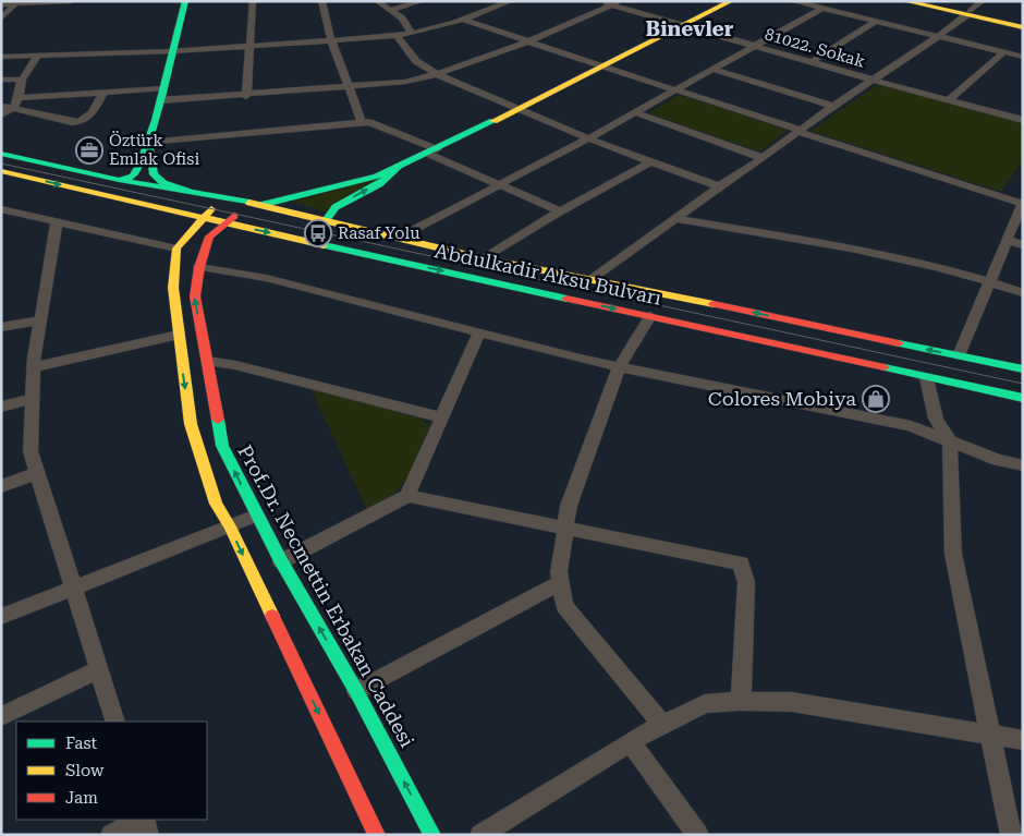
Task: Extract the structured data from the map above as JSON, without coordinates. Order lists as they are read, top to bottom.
{
  "streets": {
    "main road": ["Abdulkadir Aksu Bulvarı", "Prof.Dr. Necmettin Erbakan Caddesi"],
    "street": ["81022. Sokak"]
  },
  "crossings": [
    ["Abdulkadir Aksu Bulvarı", "Prof.Dr. Necmettin Erbakan Caddesi"]
  ],
  "districts": ["Binevler"],
  "places": {
    "office": ["Öztürk Emlak Ofisi"],
    "bus stop": ["Rasaf Yolu"],
    "shop": ["Colores Mobiya"]
  },
  "legend": ["Fast", "Slow", "Jam"]
}
